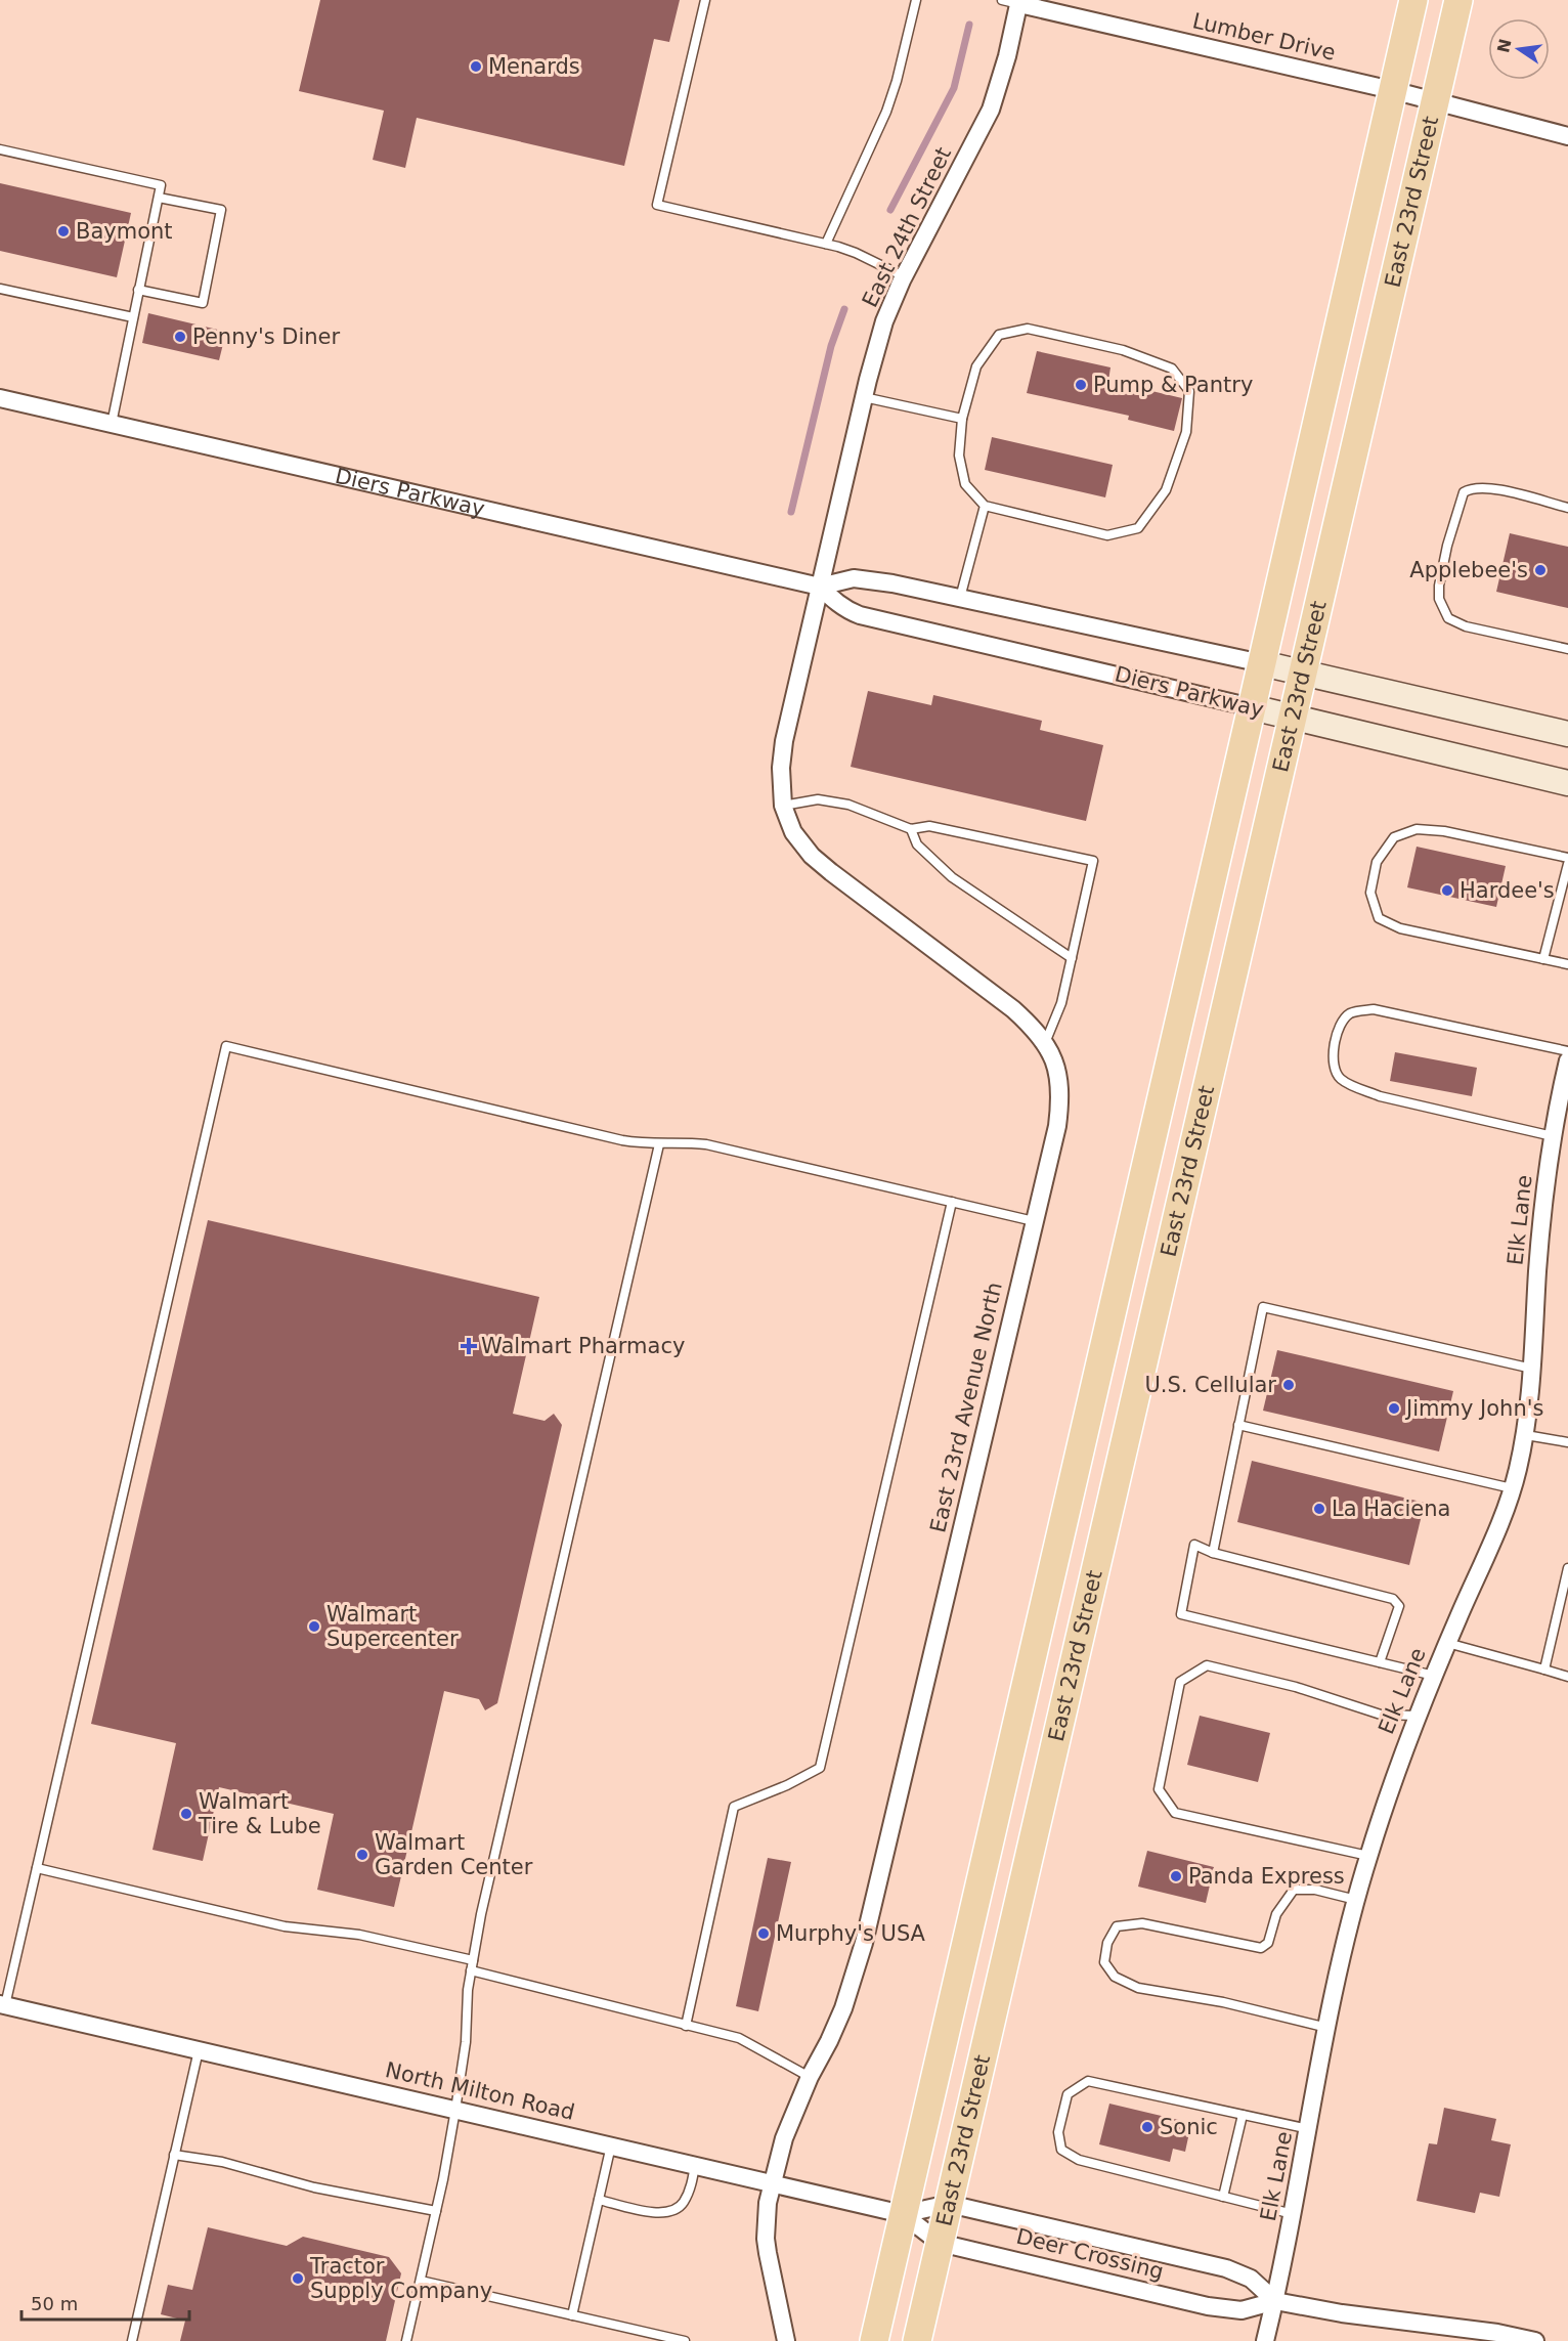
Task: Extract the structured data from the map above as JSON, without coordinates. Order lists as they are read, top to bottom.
{
  "streets": {
    "main road": ["East 23rd Street", "Diers Parkway"],
    "street": [
      "Lumber Drive",
      "East 24th Street",
      "Elk Lane",
      "East 23rd Avenue North",
      "North Milton Road",
      "Deer Crossing"
    ]
  },
  "crossings": [
    ["Lumber Drive", "East 23rd Street"],
    ["Lumber Drive", "East 24th Street"],
    ["East 23rd Street", "Diers Parkway"],
    ["East 23rd Street", "North Milton Road"],
    ["East 23rd Street", "Deer Crossing"],
    ["East 24th Street", "Diers Parkway"],
    ["East 24th Street", "East 23rd Avenue North"],
    ["Diers Parkway", "East 23rd Avenue North"],
    ["Elk Lane", "Deer Crossing"],
    ["East 23rd Avenue North", "North Milton Road"],
    ["North Milton Road", "Deer Crossing"]
  ],
  "places": {
    "other": [
      "Menards",
      "Baymont",
      "Penny's Diner",
      "Pump & Pantry",
      "Applebee's",
      "Hardee's",
      "U.S. Cellular",
      "Jimmy John's",
      "La Haciena",
      "Walmart Supercenter",
      "Walmart Tire & Lube",
      "Walmart Garden Center",
      "Panda Express",
      "Murphy's USA",
      "Sonic",
      "Tractor Supply Company"
    ],
    "health": ["Walmart Pharmacy"]
  },
  "scale_bar": "50 m",
  "north": "left"
}
